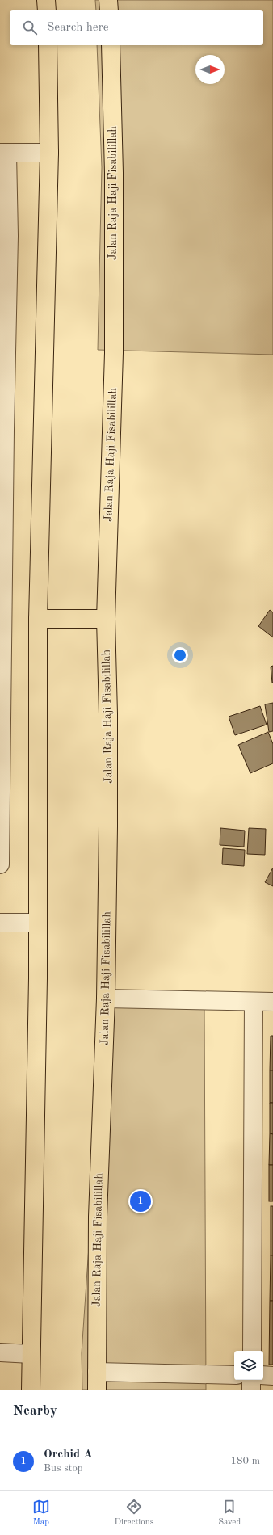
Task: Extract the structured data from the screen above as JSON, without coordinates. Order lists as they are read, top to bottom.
{
  "streets": {
    "main road": ["Jalan Raja Haji Fisabilillah"]
  },
  "north": "right",
  "page": {
    "search": "Search here",
    "pins": "1",
    "heading": "Nearby",
    "list": [
      {
        "mark": "1",
        "name": "Orchid A",
        "note": "Bus stop",
        "value": "180 m"
      }
    ],
    "nav": ["Map", "Directions", "Saved"]
  }
}
